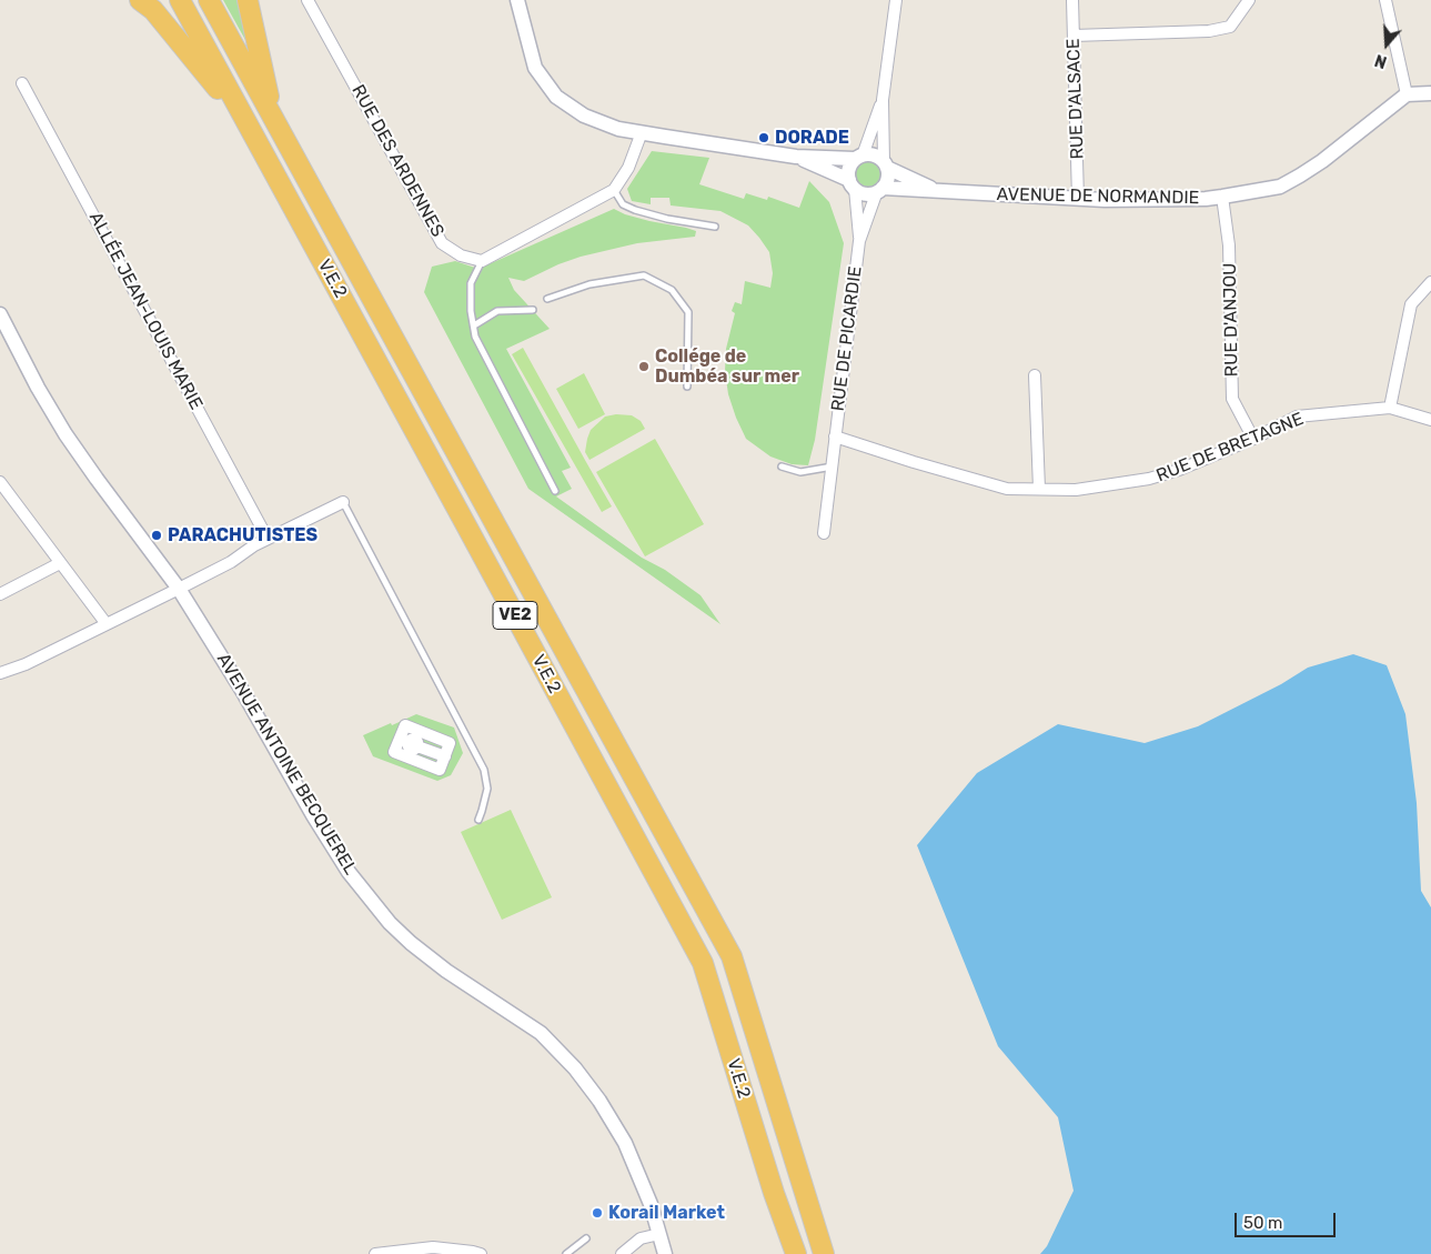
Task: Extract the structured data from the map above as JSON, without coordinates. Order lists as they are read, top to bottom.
{
  "streets": {
    "highway": ["V.E.2", "VE2"],
    "street": [
      "RUE D'ALSACE",
      "RUE DES ARDENNES",
      "AVENUE DE NORMANDIE",
      "ALLÉE JEAN-LOUIS MARIE",
      "RUE D'ANJOU",
      "RUE DE PICARDIE",
      "RUE DE BRETAGNE",
      "AVENUE ANTOINE BECQUEREL"
    ]
  },
  "crossings": [
    ["RUE D'ALSACE", "AVENUE DE NORMANDIE"],
    ["AVENUE DE NORMANDIE", "RUE D'ANJOU"],
    ["AVENUE DE NORMANDIE", "RUE DE PICARDIE"],
    ["RUE D'ANJOU", "RUE DE BRETAGNE"],
    ["RUE DE PICARDIE", "RUE DE BRETAGNE"]
  ],
  "places": [
    "DORADE",
    "Collége de Dumbéa sur mer",
    "PARACHUTISTES",
    "Korail Market"
  ],
  "scale_bar": "50 m",
  "north": "bottom"
}
